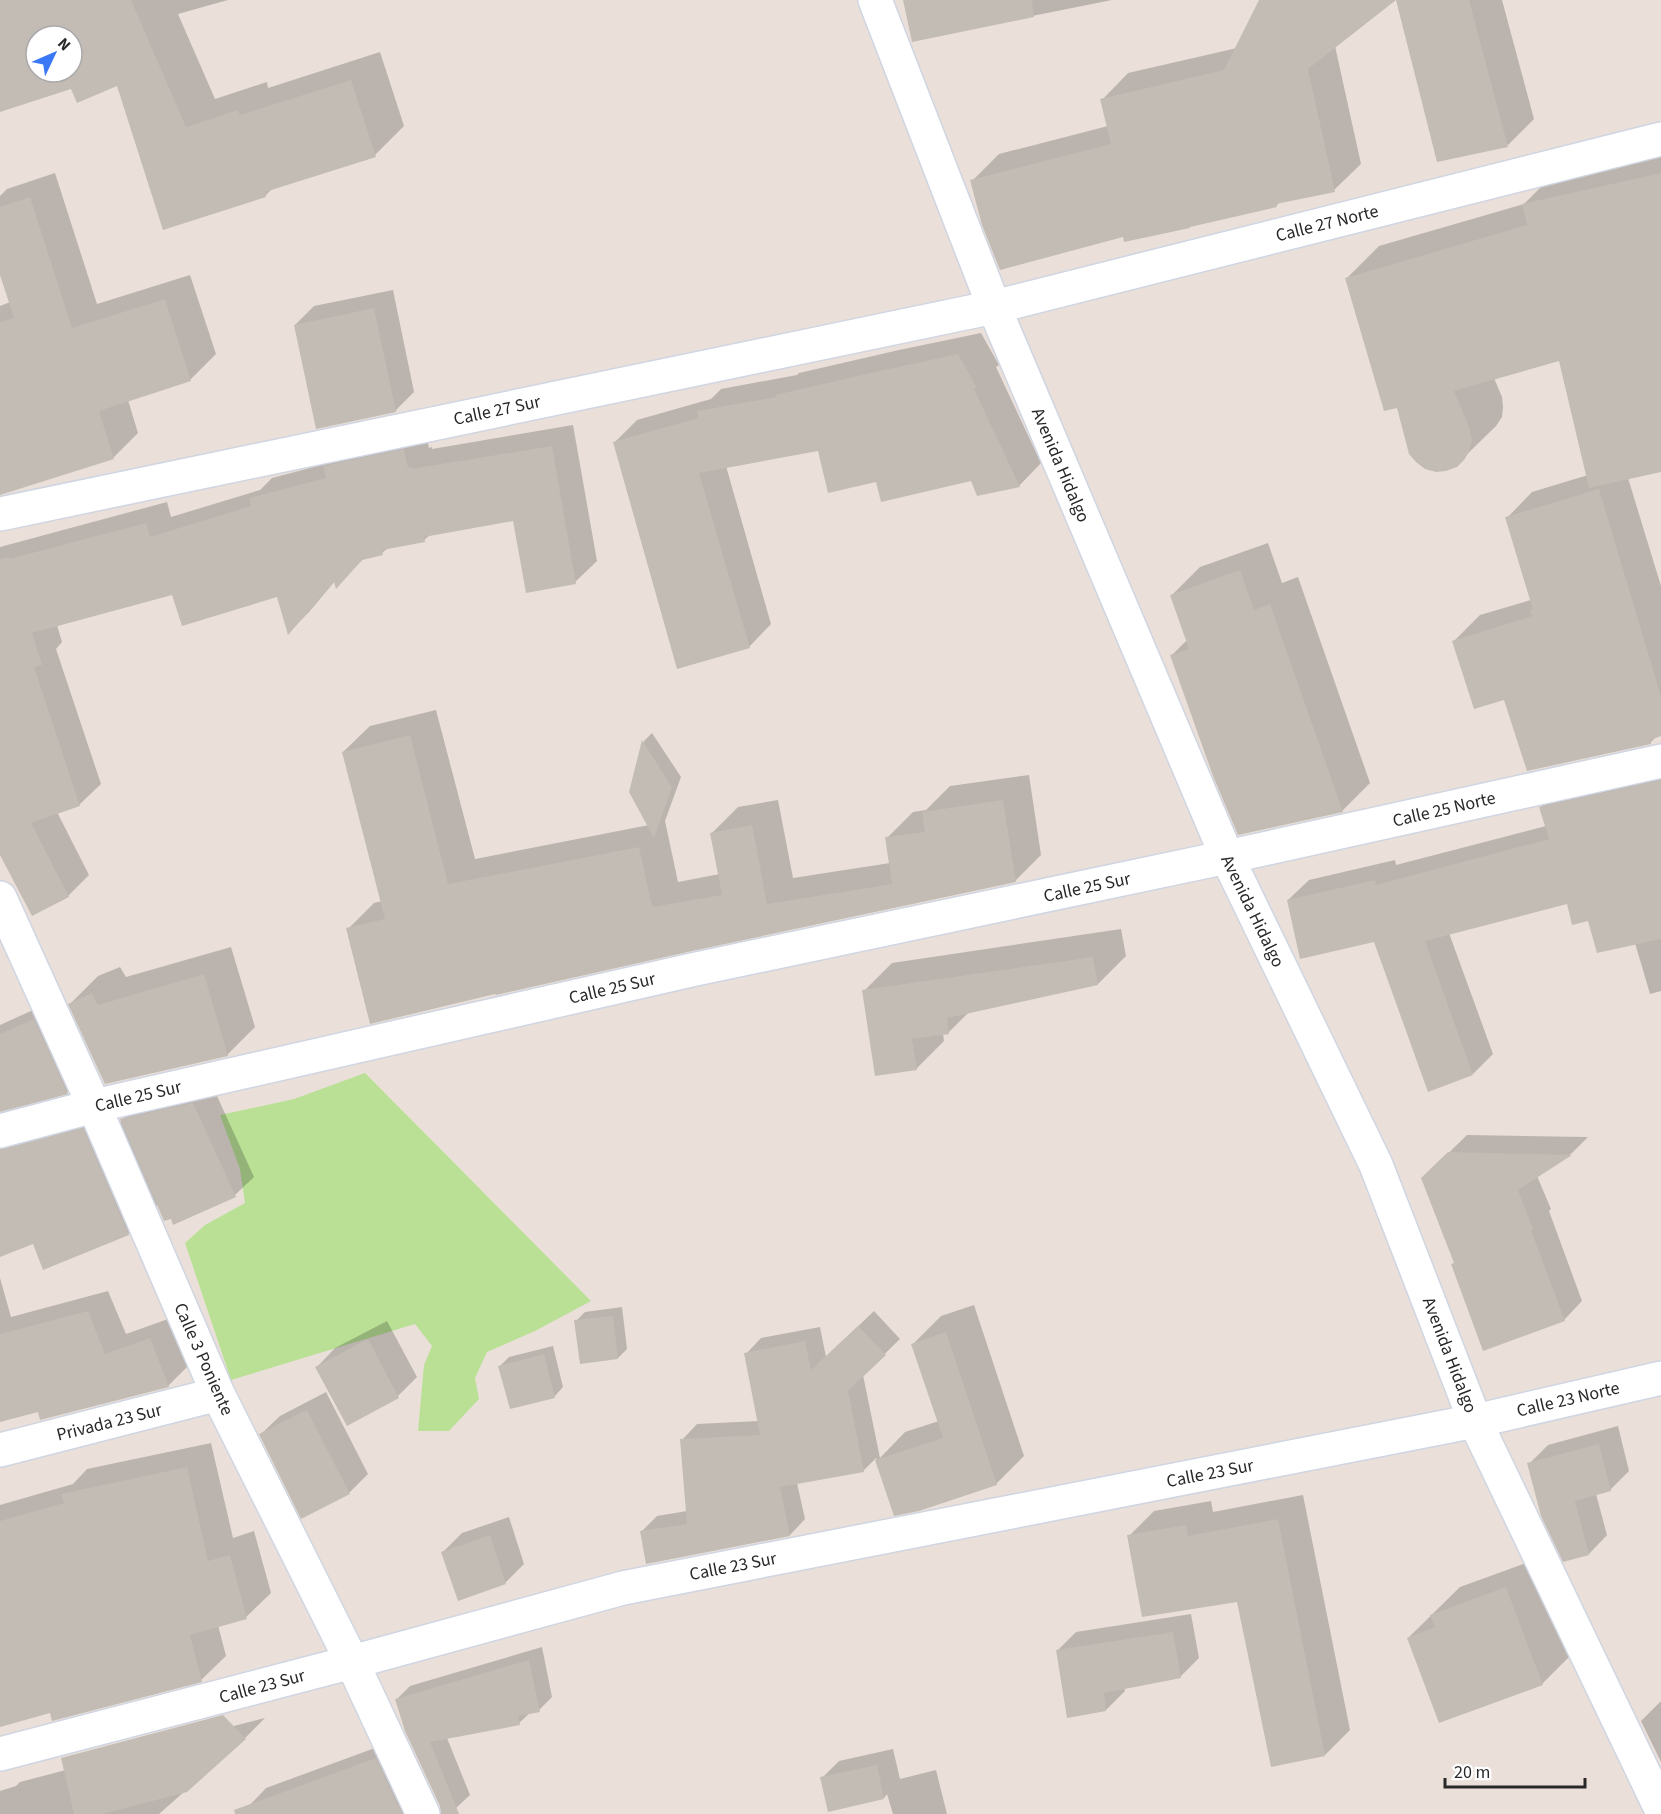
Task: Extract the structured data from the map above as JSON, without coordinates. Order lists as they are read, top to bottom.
{
  "streets": {
    "street": [
      "Calle 27 Norte",
      "Calle 27 Sur",
      "Avenida Hidalgo",
      "Calle 25 Norte",
      "Calle 25 Sur",
      "Calle 3 Poniente",
      "Calle 23 Norte",
      "Privada 23 Sur",
      "Calle 23 Sur"
    ]
  },
  "crossings": [
    ["Calle 27 Norte", "Calle 27 Sur"],
    ["Calle 27 Norte", "Avenida Hidalgo"],
    ["Calle 27 Sur", "Avenida Hidalgo"],
    ["Avenida Hidalgo", "Calle 25 Norte"],
    ["Avenida Hidalgo", "Calle 25 Sur"],
    ["Avenida Hidalgo", "Calle 23 Norte"],
    ["Avenida Hidalgo", "Calle 23 Sur"],
    ["Calle 25 Norte", "Calle 25 Sur"],
    ["Calle 25 Sur", "Calle 3 Poniente"],
    ["Calle 3 Poniente", "Privada 23 Sur"],
    ["Calle 3 Poniente", "Calle 23 Sur"],
    ["Calle 23 Norte", "Calle 23 Sur"]
  ],
  "scale_bar": "20 m",
  "north": "top right"
}
